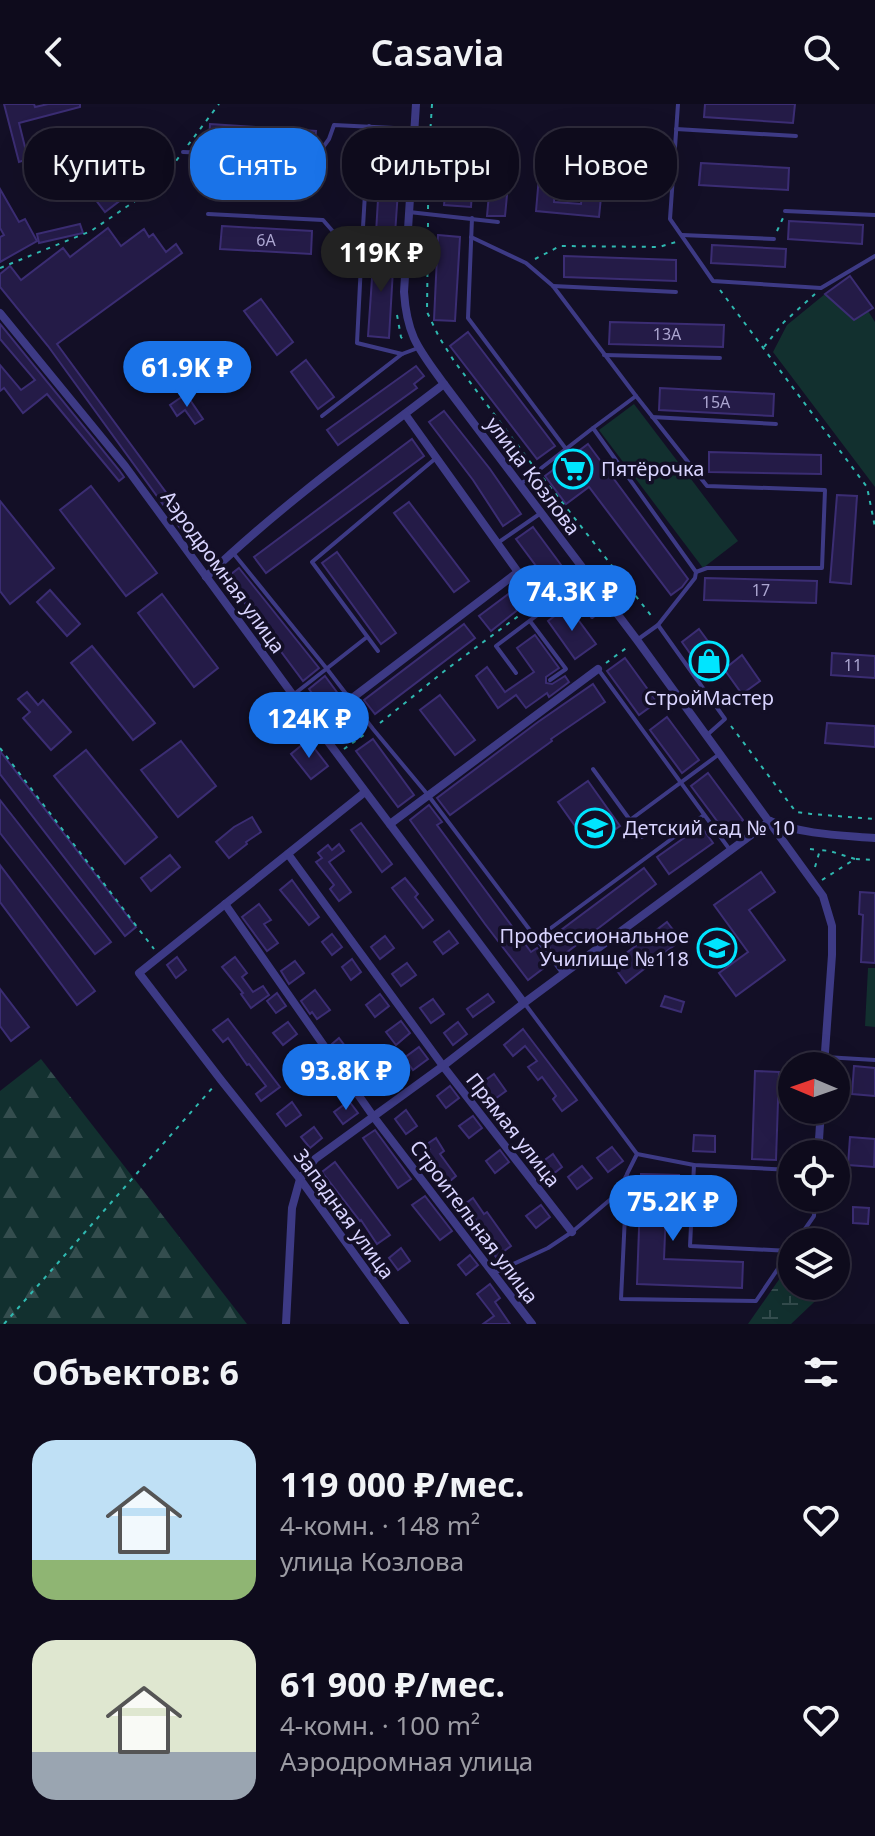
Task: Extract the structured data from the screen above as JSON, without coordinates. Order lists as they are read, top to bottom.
{
  "streets": {
    "street": [
      "улица Козлова",
      "Аэродромная улица",
      "Прямая улица",
      "Западная улица",
      "Строительная улица"
    ]
  },
  "places": {
    "supermarket": ["Пятёрочка"],
    "shop": ["СтройМастер"],
    "school or university": ["Детский сад № 10", "Профессиональное Училище №118"]
  },
  "house_numbers": [
    "6А",
    "13А",
    "15А",
    "17",
    "11"
  ],
  "north": "left",
  "page": {
    "header": "Casavia",
    "chip": [
      "Купить",
      "Снять",
      "Фильтры",
      "Новое"
    ],
    "price": [
      "119K ₽",
      "61.9K ₽",
      "74.3K ₽",
      "124K ₽",
      "93.8K ₽",
      "75.2K ₽"
    ],
    "heading": "Объектов: 6",
    "list": [
      {
        "name": "119 000 ₽/мес.",
        "note": "4-комн. · 148 m² · улица Козлова"
      },
      {
        "name": "61 900 ₽/мес.",
        "note": "4-комн. · 100 m² · Аэродромная улица"
      }
    ]
  }
}
